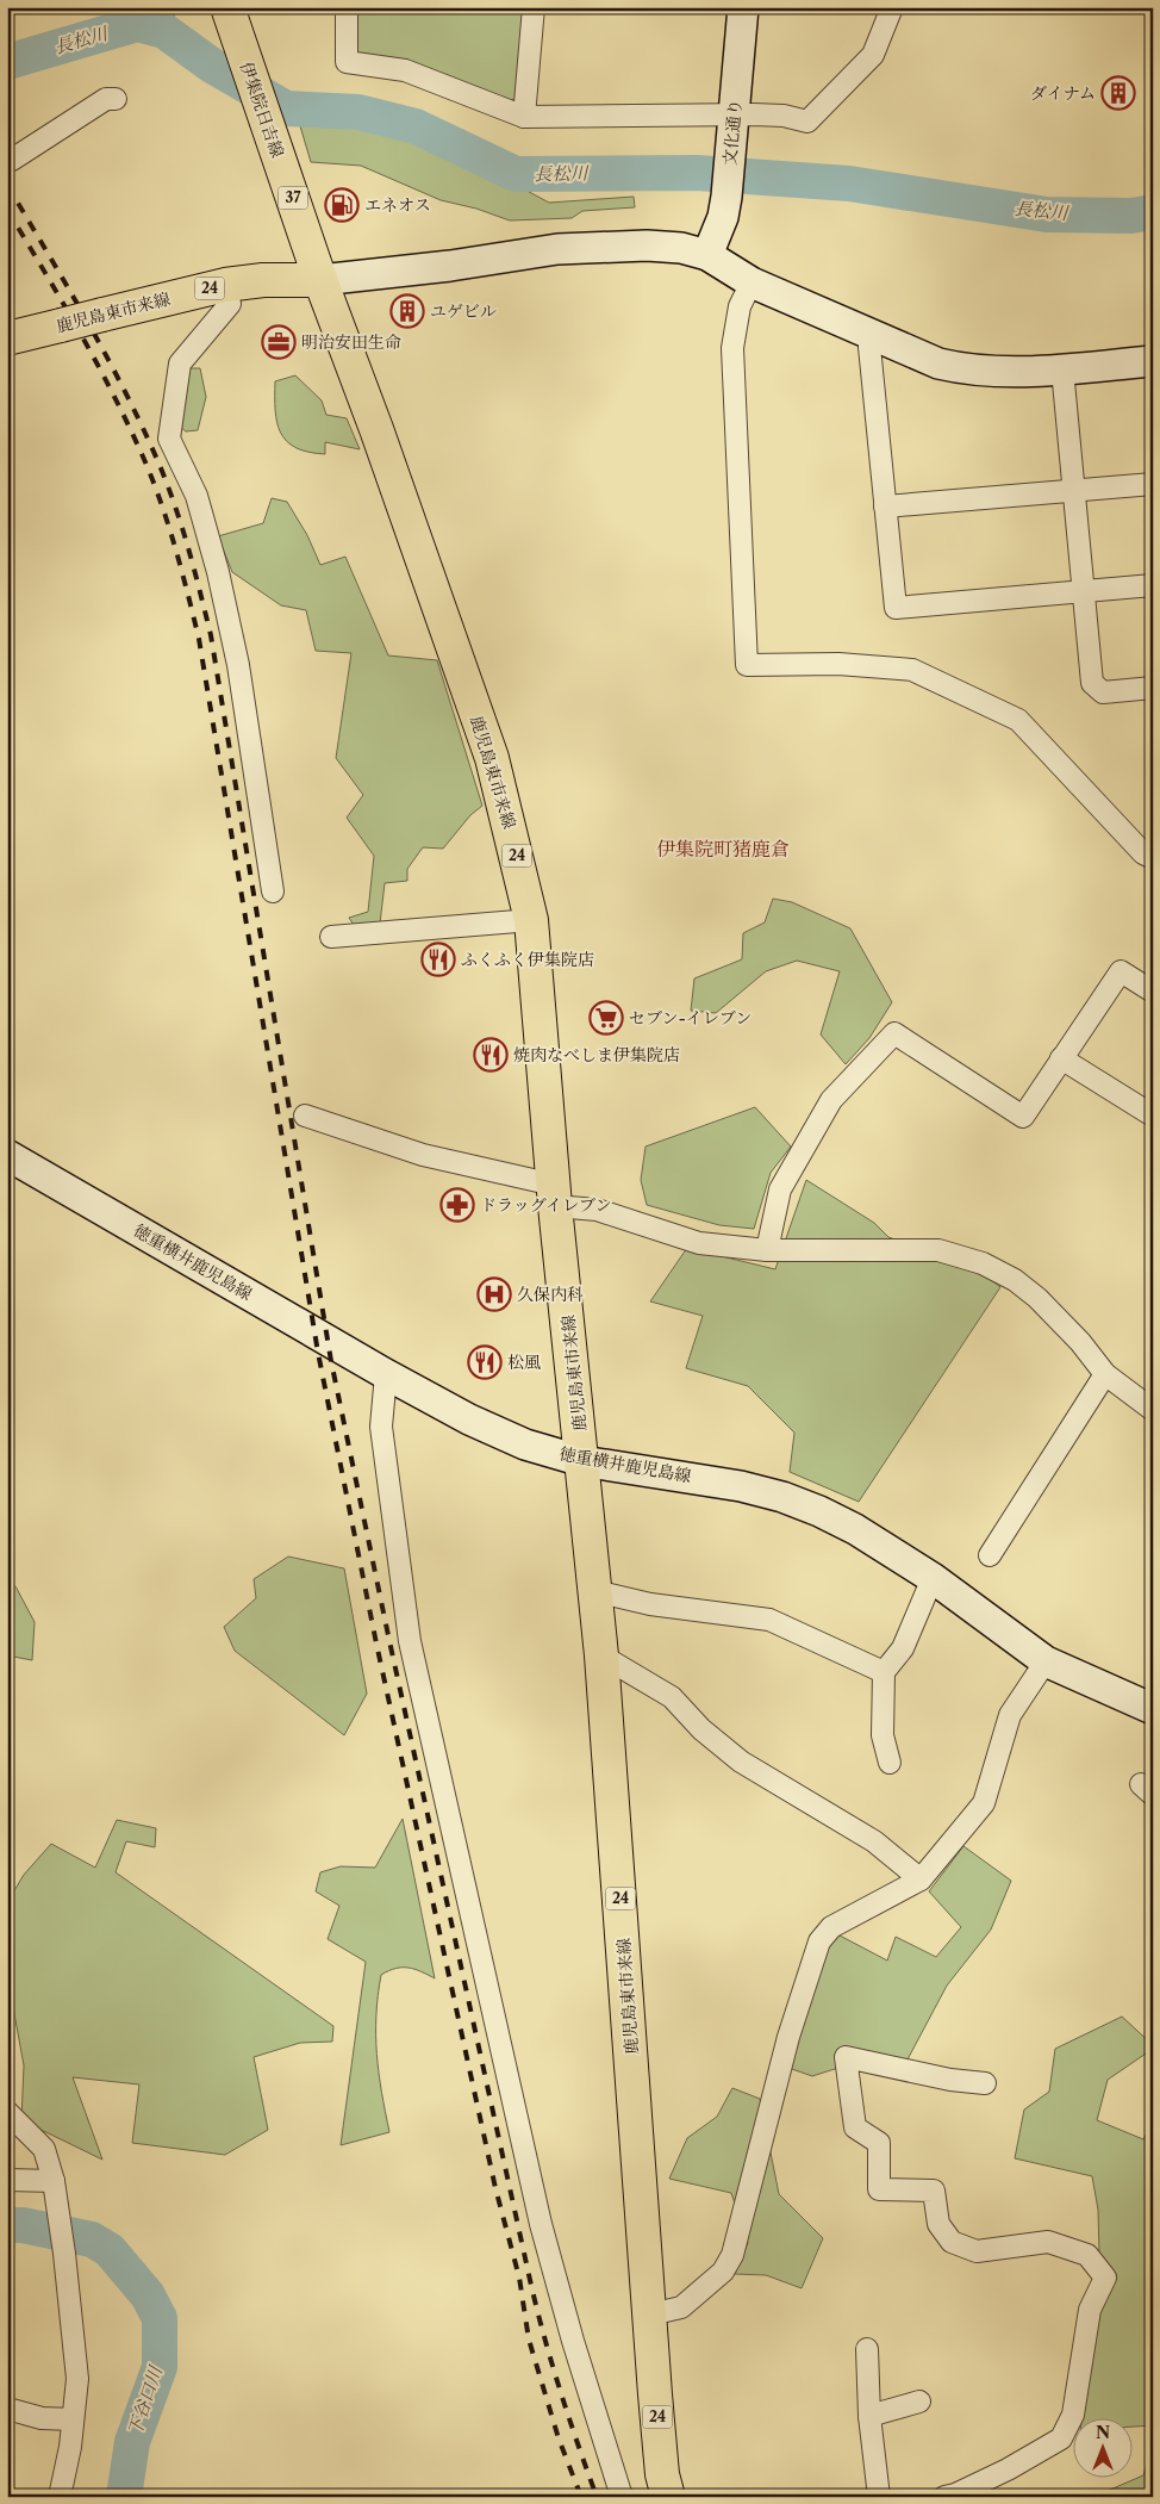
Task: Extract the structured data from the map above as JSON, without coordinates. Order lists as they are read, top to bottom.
{
  "streets": {
    "main road": [
      "伊集院日吉線",
      "文化通り",
      "37",
      "24",
      "鹿児島東市来線",
      "徳重横井鹿児島線"
    ]
  },
  "crossings": [
    ["伊集院日吉線", "鹿児島東市来線"],
    ["鹿児島東市来線", "徳重横井鹿児島線"]
  ],
  "districts": ["伊集院町猪鹿倉"],
  "water": ["長松川", "下谷口川"],
  "places": {
    "building": ["ダイナム", "ユゲビル"],
    "fuel station": ["エネオス"],
    "office": ["明治安田生命"],
    "restaurant": ["ふくふく伊集院店", "焼肉なべしま伊集院店", "松風"],
    "supermarket": ["セブン-イレブン"],
    "pharmacy": ["ドラッグイレブン"],
    "hospital": ["久保内科"]
  },
  "north": "top"
}
